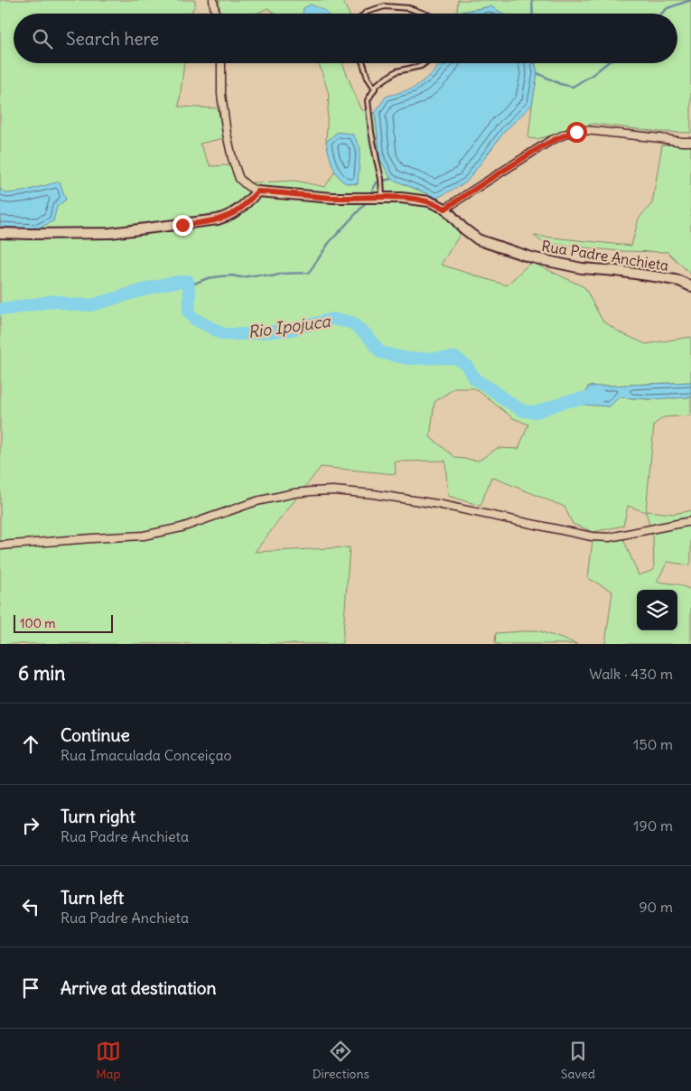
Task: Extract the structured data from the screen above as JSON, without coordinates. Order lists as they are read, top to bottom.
{
  "streets": {
    "street": ["Rua Padre Anchieta"]
  },
  "water": ["Rio Ipojuca"],
  "scale_bar": "100 m",
  "page": {
    "search": "Search here",
    "scale": "100 m",
    "heading": ["6 min", "Walk · 430 m"],
    "list": [
      ["Continue", "Rua Imaculada Conceiçao", "150 m"],
      ["Turn right", "Rua Padre Anchieta", "190 m"],
      ["Turn left", "Rua Padre Anchieta", "90 m"],
      "Arrive at destination"
    ],
    "nav": ["Map", "Directions", "Saved"]
  }
}
